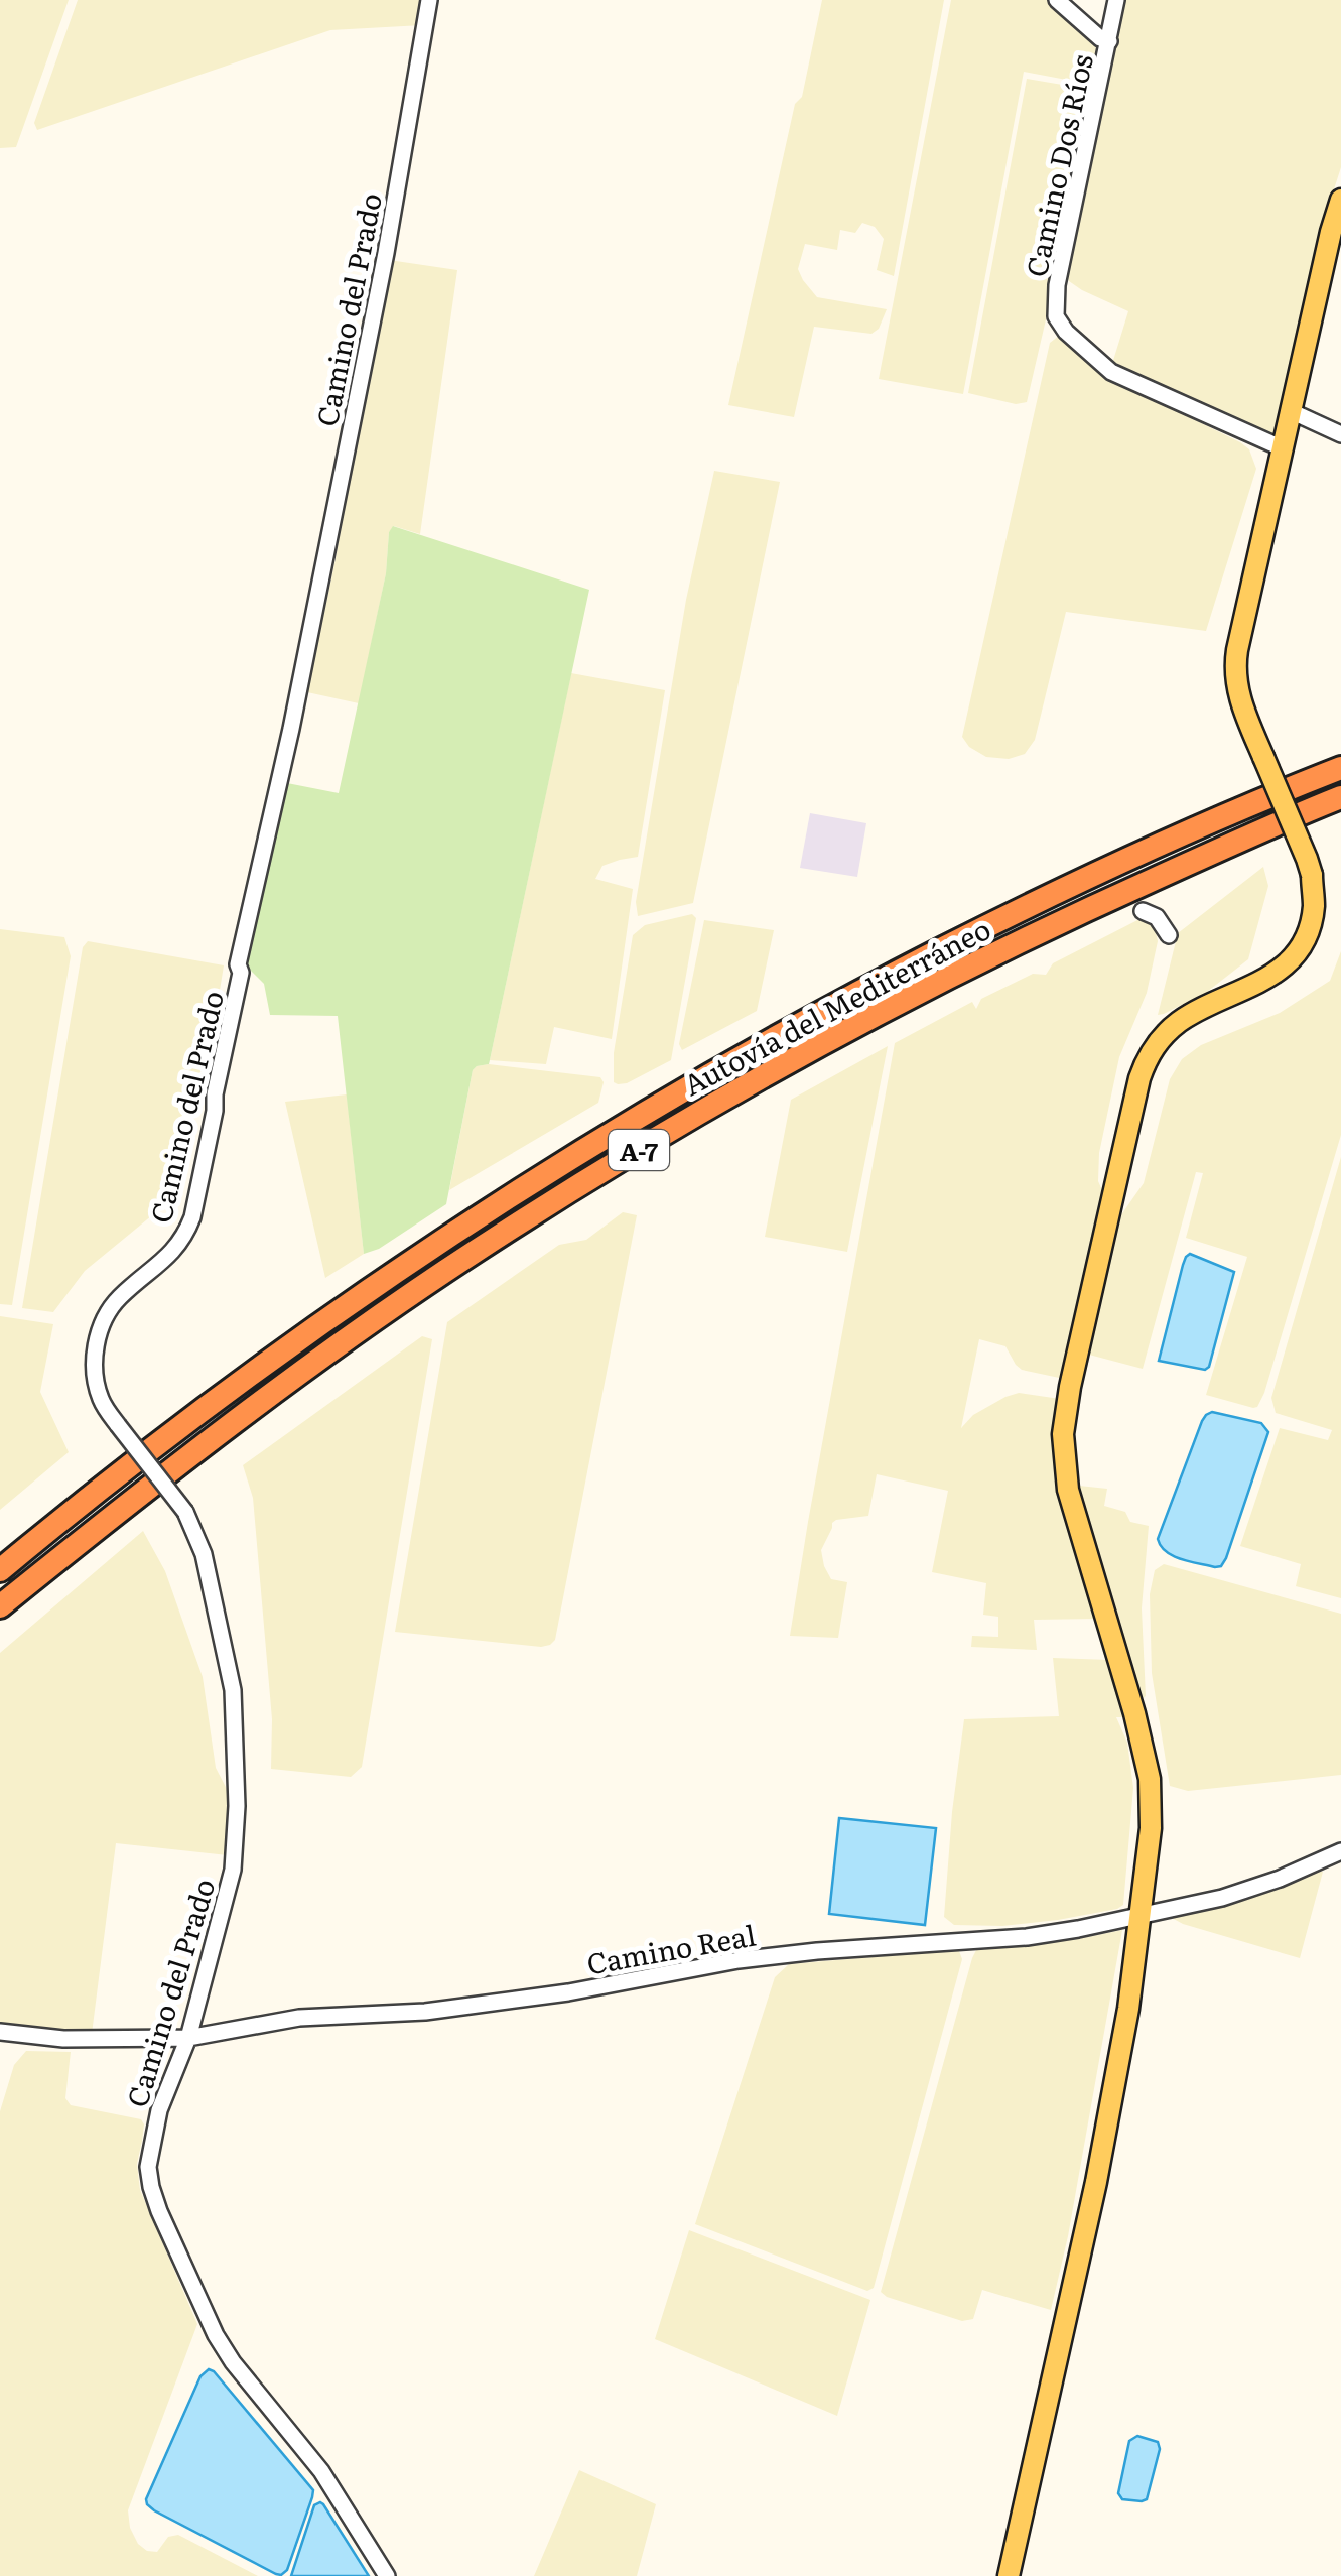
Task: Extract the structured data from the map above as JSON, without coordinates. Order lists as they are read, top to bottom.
{
  "streets": {
    "highway": ["Autovía del Mediterráneo", "A-7"],
    "street": ["Camino Dos Ríos", "Camino del Prado", "Camino Real"]
  },
  "crossings": [
    ["Camino del Prado", "Camino Real"]
  ]
}
